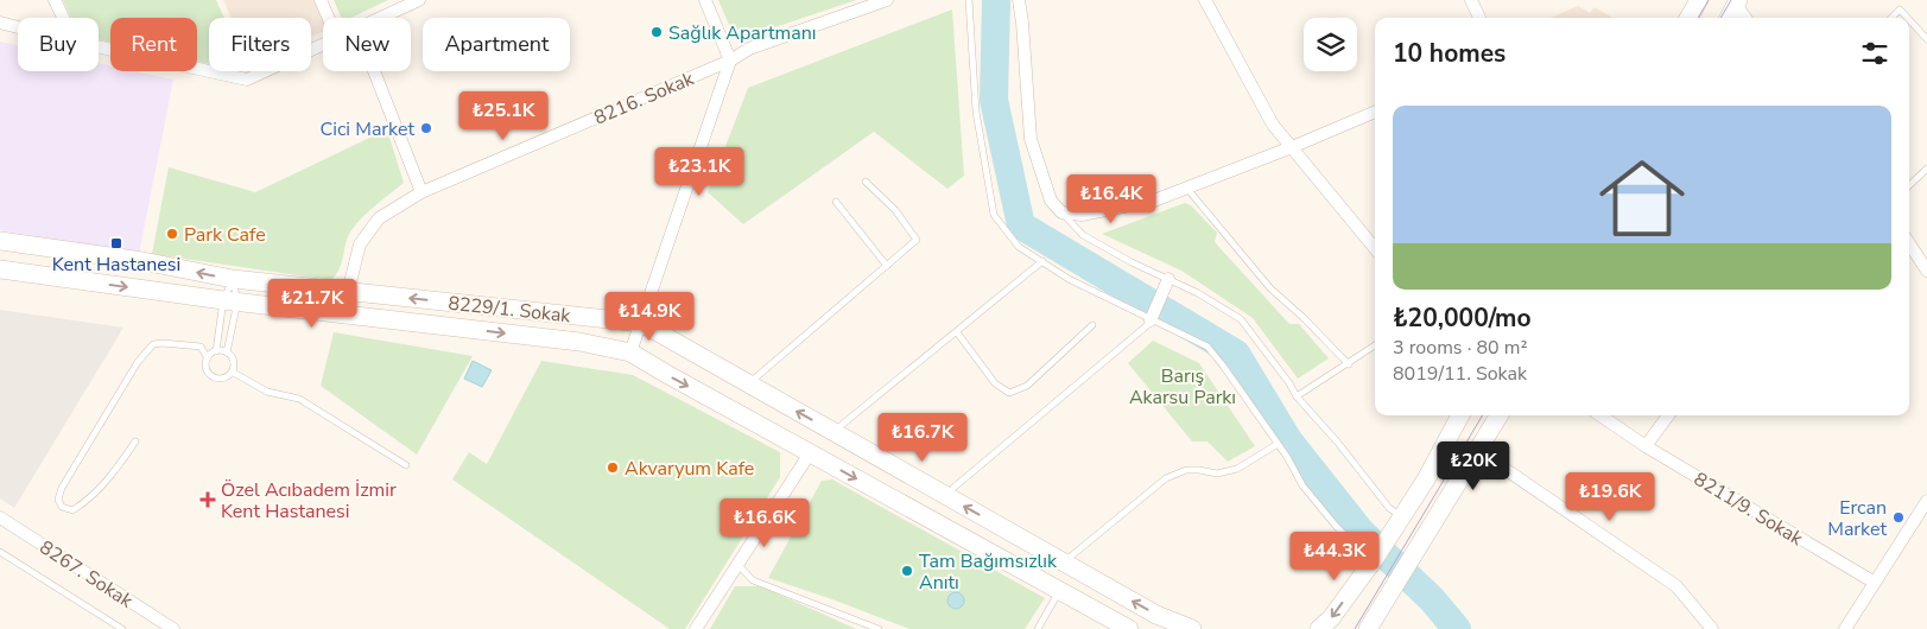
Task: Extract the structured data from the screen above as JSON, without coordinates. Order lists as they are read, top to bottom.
{
  "streets": {
    "street": [
      "8216. Sokak",
      "8229/1. Sokak",
      "8211/9. Sokak",
      "8267. Sokak"
    ]
  },
  "crossings": [
    ["8216. Sokak", "8229/1. Sokak"]
  ],
  "parks": ["Barış Akarsu Parkı"],
  "places": {
    "other": [
      "Sağlık Apartmanı",
      "Cici Market",
      "Park Cafe",
      "Akvaryum Kafe",
      "Ercan Market",
      "Tam Bağımsızlık Anıtı"
    ],
    "transit": ["Kent Hastanesi"],
    "health": ["Özel Acıbadem İzmir Kent Hastanesi"]
  },
  "page": {
    "chip": [
      "Buy",
      "Rent",
      "Filters",
      "New",
      "Apartment"
    ],
    "heading": "10 homes",
    "list": [
      {
        "name": "₺20,000/mo",
        "note": "3 rooms · 80 m² · 8019/11. Sokak"
      }
    ],
    "price": [
      "₺25.1K",
      "₺23.1K",
      "₺16.4K",
      "₺21.7K",
      "₺14.9K",
      "₺16.7K",
      "₺20K",
      "₺19.6K",
      "₺16.6K",
      "₺44.3K"
    ]
  }
}
